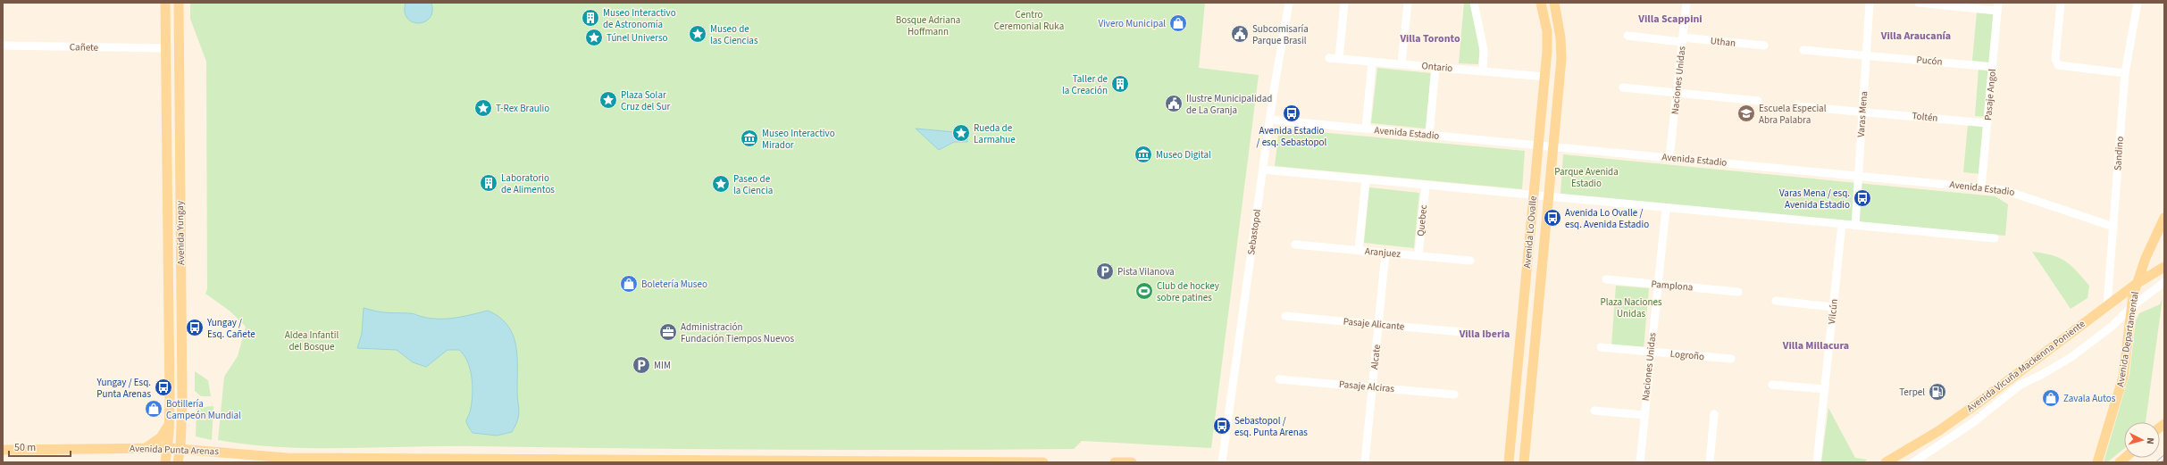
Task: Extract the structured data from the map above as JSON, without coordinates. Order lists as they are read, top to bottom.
{
  "streets": {
    "main road": [
      "Avenida Lo Ovalle",
      "Avenida Yungay",
      "Avenida Departamental",
      "Avenida Vicuña Mackenna Poniente",
      "Avenida Punta Arenas"
    ],
    "street": [
      "Uthan",
      "Cañete",
      "Pucón",
      "Ontario",
      "Naciones Unidas",
      "Pasaje Angol",
      "Varas Mena",
      "Toltén",
      "Avenida Estadio",
      "Sandino",
      "Quebec",
      "Sebastopol",
      "Aranjuez",
      "Pamplona",
      "Vilcún",
      "Pasaje Alicante",
      "Logroño",
      "Alcate",
      "Pasaje Alciras"
    ]
  },
  "crossings": [
    ["Uthan", "Naciones Unidas"],
    ["Cañete", "Avenida Yungay"],
    ["Pucón", "Pasaje Angol"],
    ["Pucón", "Varas Mena"],
    ["Ontario", "Avenida Lo Ovalle"],
    ["Naciones Unidas", "Avenida Estadio"],
    ["Naciones Unidas", "Pamplona"],
    ["Naciones Unidas", "Logroño"],
    ["Pasaje Angol", "Toltén"],
    ["Pasaje Angol", "Avenida Estadio"],
    ["Varas Mena", "Toltén"],
    ["Varas Mena", "Avenida Estadio"],
    ["Avenida Estadio", "Sandino"],
    ["Avenida Estadio", "Sebastopol"],
    ["Avenida Estadio", "Avenida Lo Ovalle"],
    ["Sandino", "Avenida Vicuña Mackenna Poniente"],
    ["Quebec", "Aranjuez"],
    ["Avenida Yungay", "Avenida Punta Arenas"],
    ["Aranjuez", "Alcate"],
    ["Pasaje Alicante", "Alcate"],
    ["Avenida Departamental", "Avenida Vicuña Mackenna Poniente"],
    ["Alcate", "Pasaje Alciras"]
  ],
  "districts": [
    "Villa Scappini",
    "Villa Araucanía",
    "Villa Toronto",
    "Villa Iberia",
    "Villa Millacura"
  ],
  "parks": [
    "Centro Ceremonial Ruka",
    "Bosque Adriana Hoffmann",
    "Parque Avenida Estadio",
    "Plaza Naciones Unidas",
    "Aldea Infantil del Bosque"
  ],
  "places": {
    "building": ["Museo Interactivo de Astronomía", "Taller de la Creación", "Laboratorio de Alimentos"],
    "shop": [
      "Vivero Municipal",
      "Boletería Museo",
      "Zavala Autos",
      "Botillería Campeón Mundial"
    ],
    "place": [
      "Museo de las Ciencias",
      "Túnel Universo",
      "Plaza Solar Cruz del Sur",
      "T-Rex Braulio",
      "Rueda de Larmahue",
      "Paseo de la Ciencia"
    ],
    "public building": ["Subcomisaría Parque Brasil", "Ilustre Municipalidad de La Granja"],
    "bus stop": [
      "Avenida Estadio / esq. Sebastopol",
      "Varas Mena / esq. Avenida Estadio",
      "Avenida Lo Ovalle / esq. Avenida Estadio",
      "Yungay / Esq. Cañete",
      "Yungay / Esq. Punta Arenas",
      "Sebastopol / esq. Punta Arenas"
    ],
    "school or university": ["Escuela Especial Abra Palabra"],
    "museum": ["Museo Interactivo Mirador", "Museo Digital"],
    "parking": ["Pista Vilanova", "MIM"],
    "sports": ["Club de hockey sobre patines"],
    "office": ["Administración Fundación Tiempos Nuevos"],
    "fuel station": ["Terpel"]
  },
  "scale_bar": "50 m",
  "north": "right"
}
